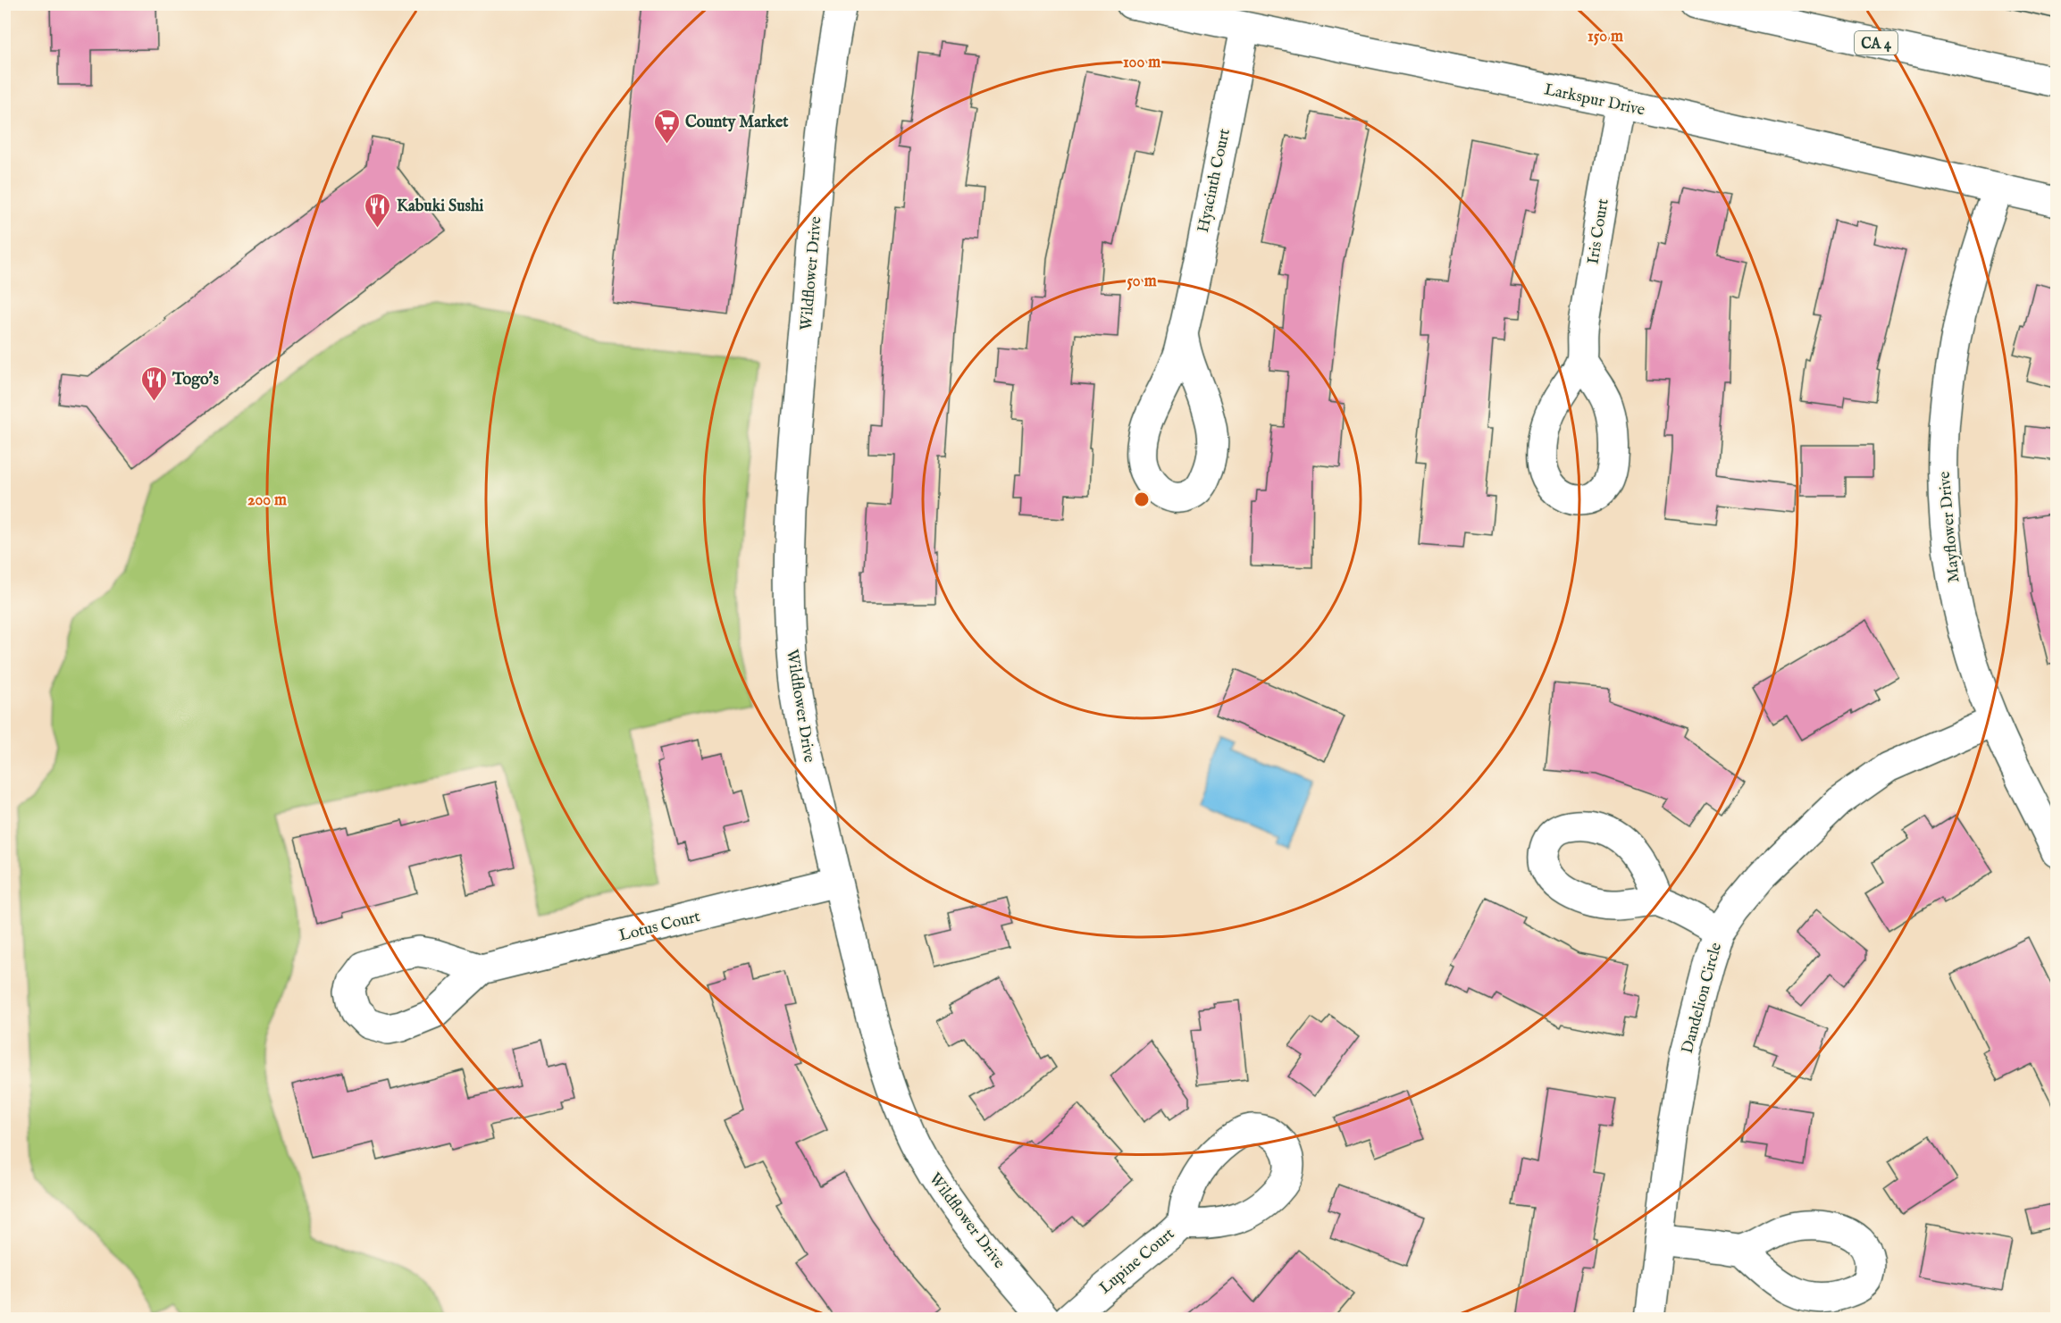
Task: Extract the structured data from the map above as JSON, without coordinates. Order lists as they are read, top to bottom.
{
  "streets": {
    "main road": [
      "CA 4",
      "Larkspur Drive",
      "Hyacinth Court",
      "Iris Court",
      "Wildflower Drive",
      "Mayflower Drive",
      "Lotus Court",
      "Dandelion Circle",
      "Lupine Court"
    ]
  },
  "crossings": [
    ["Larkspur Drive", "Hyacinth Court"],
    ["Larkspur Drive", "Iris Court"],
    ["Larkspur Drive", "Mayflower Drive"],
    ["Wildflower Drive", "Lotus Court"],
    ["Mayflower Drive", "Dandelion Circle"]
  ],
  "places": {
    "supermarket": ["County Market"],
    "restaurant": ["Kabuki Sushi", "Togo's"]
  },
  "rings": [
    "150 m",
    "100 m",
    "50 m",
    "200 m"
  ]
}
